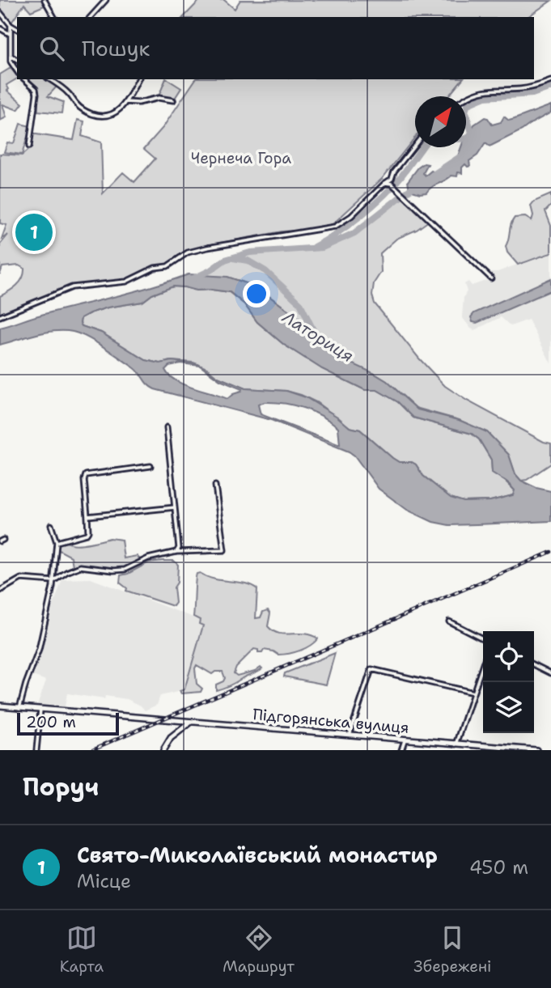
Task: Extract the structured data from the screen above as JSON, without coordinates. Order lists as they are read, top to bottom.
{
  "streets": {
    "main road": ["Підгорянська вулиця"]
  },
  "water": ["Латориця"],
  "parks": ["Чернеча Гора"],
  "scale_bar": "200 m",
  "north": "top right",
  "page": {
    "search": "Пошук",
    "pins": "1",
    "scale": "200 m",
    "heading": "Поруч",
    "list": [
      {
        "mark": "1",
        "name": "Свято-Миколаївський монастир",
        "note": "Місце",
        "value": "450 m"
      }
    ],
    "nav": ["Карта", "Маршрут", "Збережені"]
  }
}
